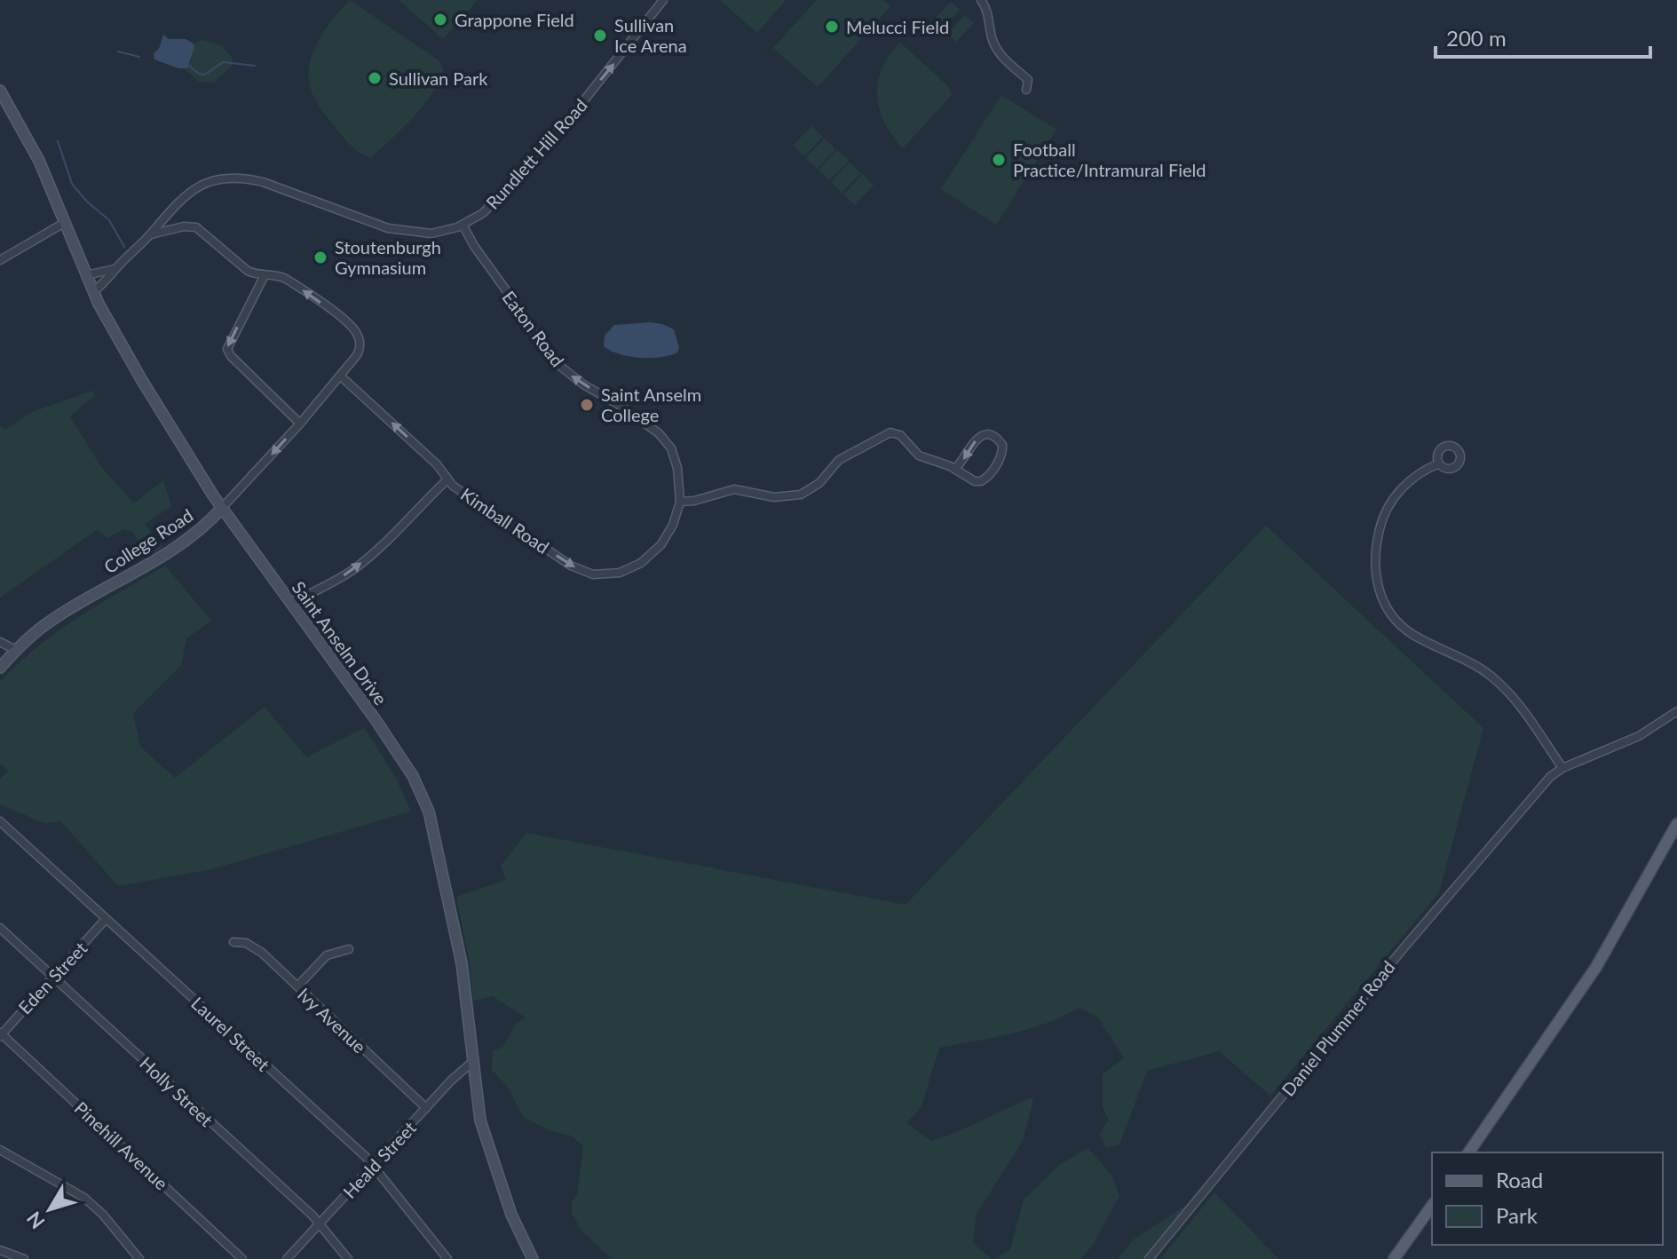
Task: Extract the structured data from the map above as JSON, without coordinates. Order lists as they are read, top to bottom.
{
  "streets": {
    "street": [
      "Rundlett Hill Road",
      "Eaton Road",
      "Kimball Road",
      "College Road",
      "Saint Anselm Drive",
      "Eden Street",
      "Ivy Avenue",
      "Daniel Plummer Road",
      "Laurel Street",
      "Holly Street",
      "Pinehill Avenue",
      "Heald Street"
    ]
  },
  "crossings": [
    ["Rundlett Hill Road", "Eaton Road"],
    ["Rundlett Hill Road", "College Road"],
    ["Rundlett Hill Road", "Saint Anselm Drive"],
    ["Eaton Road", "Kimball Road"],
    ["Kimball Road", "Saint Anselm Drive"],
    ["College Road", "Saint Anselm Drive"],
    ["Saint Anselm Drive", "Heald Street"],
    ["Eden Street", "Laurel Street"],
    ["Eden Street", "Holly Street"],
    ["Eden Street", "Pinehill Avenue"],
    ["Ivy Avenue", "Heald Street"],
    ["Laurel Street", "Heald Street"],
    ["Holly Street", "Heald Street"]
  ],
  "one_way": ["Rundlett Hill Road", "Eaton Road", "Kimball Road"],
  "places": [
    "Grappone Field",
    "Melucci Field",
    "Sullivan Ice Arena",
    "Sullivan Park",
    "Football Practice/Intramural Field",
    "Stoutenburgh Gymnasium",
    "Saint Anselm College"
  ],
  "legend": ["Road", "Park"],
  "scale_bar": "200 m",
  "north": "bottom left"
}
